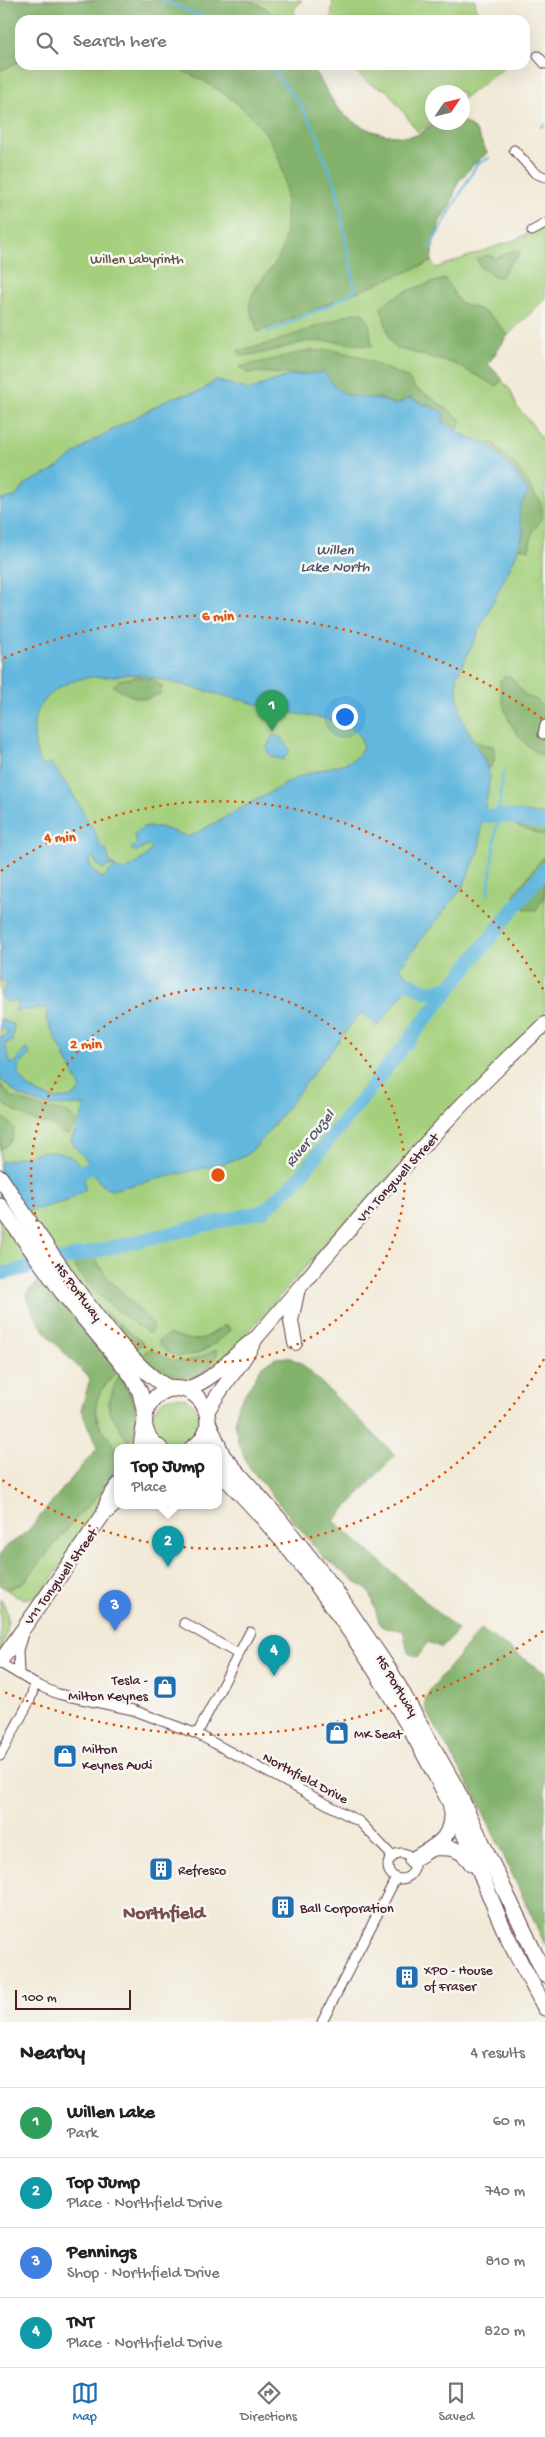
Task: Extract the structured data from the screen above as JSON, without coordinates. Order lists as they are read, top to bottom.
{
  "streets": {
    "main road": ["H5 Portway"],
    "street": ["V11 Tongwell Street", "Northfield Drive"]
  },
  "crossings": [
    ["V11 Tongwell Street", "H5 Portway"],
    ["V11 Tongwell Street", "Northfield Drive"]
  ],
  "districts": ["Northfield"],
  "water": ["Willen Lake North", "River Ouzel"],
  "parks": ["Willen Labyrinth"],
  "places": {
    "shop": ["Tesla - Milton Keynes", "MK Seat", "Milton Keynes Audi"],
    "building": ["Refresco", "Ball Corporation", "XPO - House of Fraser"]
  },
  "scale_bar": "100 m",
  "north": "top right",
  "page": {
    "search": "Search here",
    "pins": [
      "1",
      "2",
      "3",
      "4"
    ],
    "popup": ["Top Jump", "Place"],
    "scale": "100 m",
    "heading": ["Nearby", "4 results"],
    "list": [
      {
        "mark": "1",
        "name": "Willen Lake",
        "note": "Park",
        "value": "60 m"
      },
      {
        "mark": "2",
        "name": "Top Jump",
        "note": "Place · Northfield Drive",
        "value": "740 m"
      },
      {
        "mark": "3",
        "name": "Pennings",
        "note": "Shop · Northfield Drive",
        "value": "810 m"
      },
      {
        "mark": "4",
        "name": "TNT",
        "note": "Place · Northfield Drive",
        "value": "820 m"
      }
    ],
    "nav": ["Map", "Directions", "Saved"]
  },
  "rings": ["6 min", "4 min", "2 min"]
}
